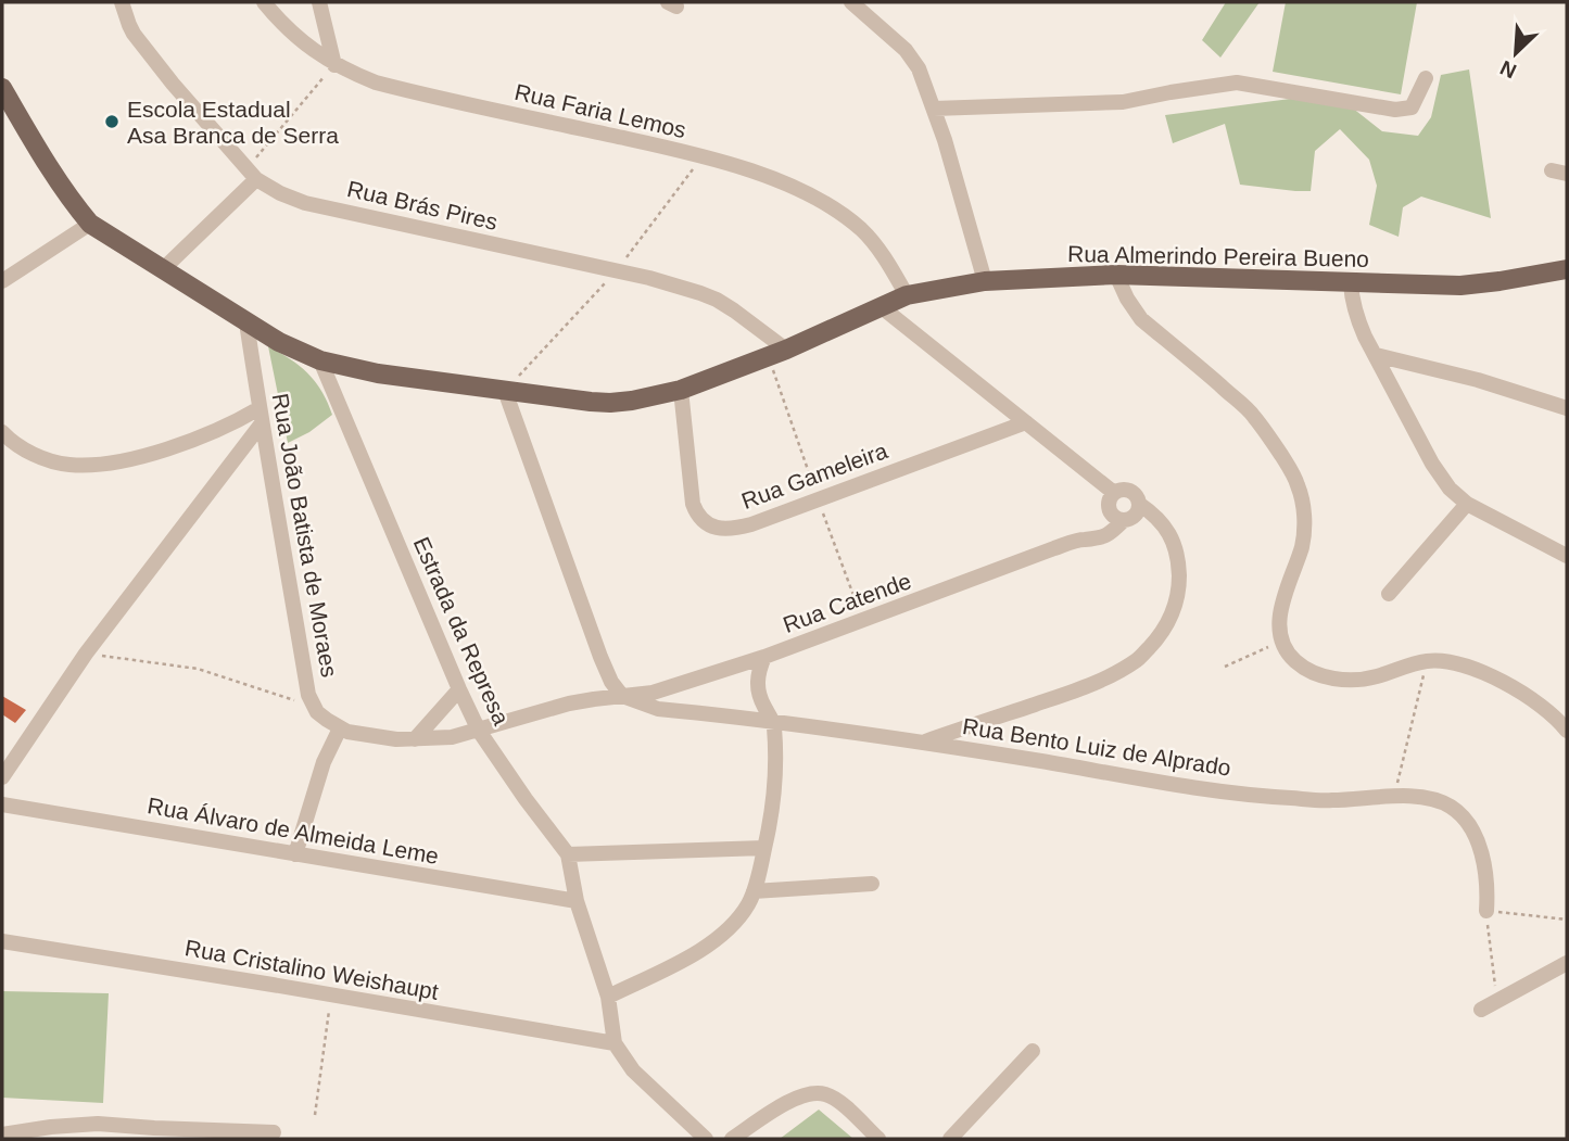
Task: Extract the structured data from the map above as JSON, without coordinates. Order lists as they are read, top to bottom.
{
  "streets": {
    "main road": ["Rua Almerindo Pereira Bueno"],
    "street": [
      "Rua Faria Lemos",
      "Rua Brás Pires",
      "Rua Gameleira",
      "Rua João Batista de Moraes",
      "Rua Catende",
      "Estrada da Represa",
      "Rua Bento Luiz de Alprado",
      "Rua Álvaro de Almeida Leme",
      "Rua Cristalino Weishaupt"
    ]
  },
  "crossings": [
    ["Rua Faria Lemos", "Rua Almerindo Pereira Bueno"],
    ["Rua Brás Pires", "Rua Almerindo Pereira Bueno"],
    ["Rua Almerindo Pereira Bueno", "Rua Gameleira"],
    ["Rua Almerindo Pereira Bueno", "Rua João Batista de Moraes"],
    ["Rua Almerindo Pereira Bueno", "Estrada da Represa"],
    ["Rua João Batista de Moraes", "Rua Catende"],
    ["Rua João Batista de Moraes", "Estrada da Represa"],
    ["Rua João Batista de Moraes", "Rua Bento Luiz de Alprado"],
    ["Rua Catende", "Rua Bento Luiz de Alprado"],
    ["Estrada da Represa", "Rua Álvaro de Almeida Leme"],
    ["Estrada da Represa", "Rua Cristalino Weishaupt"]
  ],
  "places": ["Escola Estadual Asa Branca de Serra"],
  "north": "bottom left"
}
